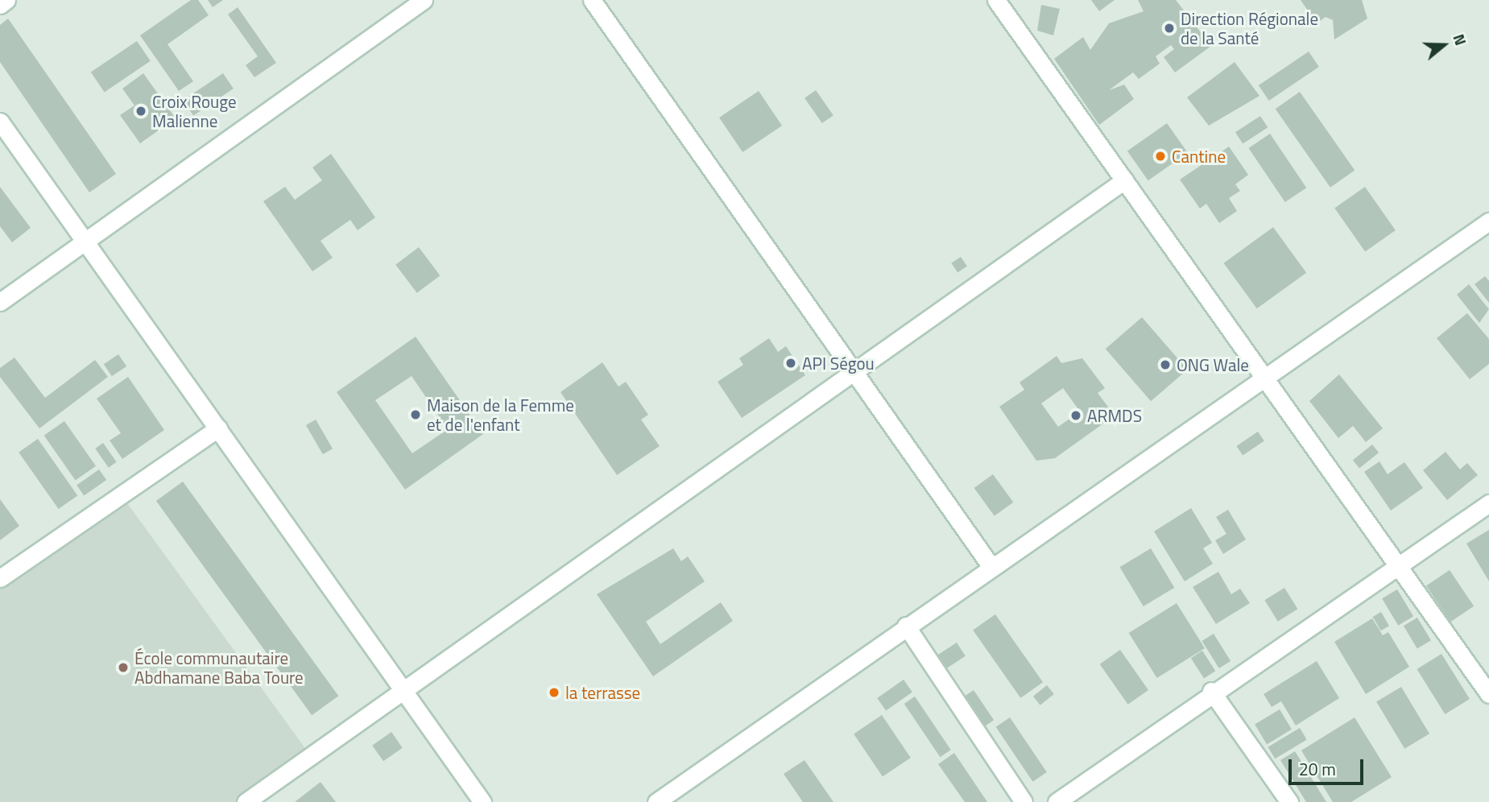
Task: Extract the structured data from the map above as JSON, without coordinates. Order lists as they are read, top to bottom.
{
  "places": [
    "Direction Régionale de la Santé",
    "Croix Rouge Malienne",
    "Cantine",
    "API Ségou",
    "ONG Wale",
    "Maison de la Femme et de l'enfant",
    "ARMDS",
    "École communautaire Abdhamane Baba Toure",
    "la terrasse"
  ],
  "scale_bar": "20 m",
  "north": "right"
}
